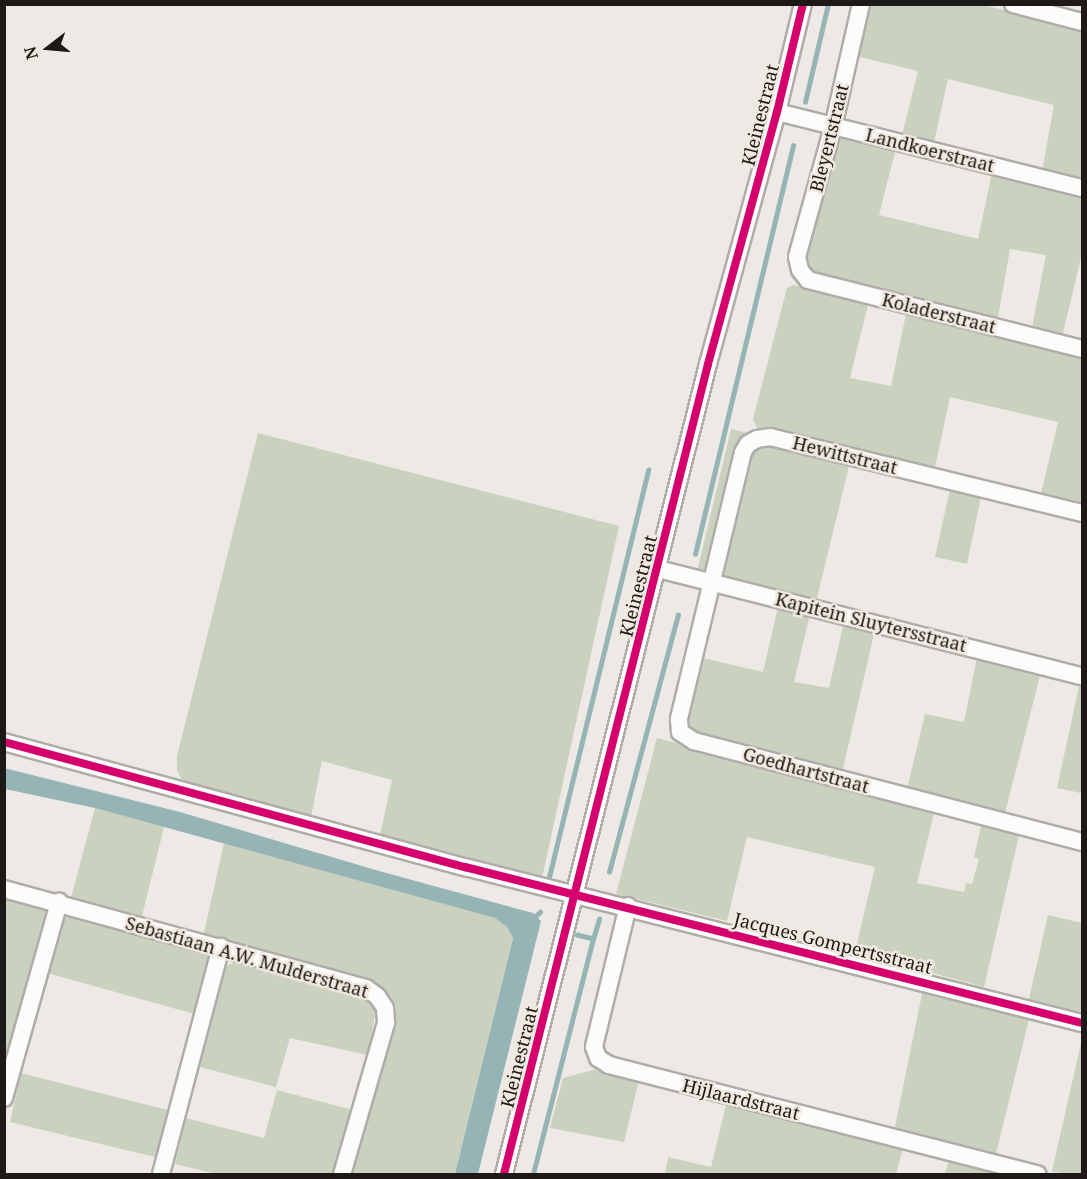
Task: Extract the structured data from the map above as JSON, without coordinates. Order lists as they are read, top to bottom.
{
  "streets": {
    "street": [
      "Kleinestraat",
      "Bleyertstraat",
      "Landkoerstraat",
      "Koladerstraat",
      "Hewittstraat",
      "Kapitein Sluytersstraat",
      "Goedhartstraat",
      "Jacques Gompertsstraat",
      "Sebastiaan A.W. Mulderstraat",
      "Hijlaardstraat"
    ]
  },
  "crossings": [
    ["Kleinestraat", "Landkoerstraat"],
    ["Kleinestraat", "Kapitein Sluytersstraat"],
    ["Kleinestraat", "Jacques Gompertsstraat"],
    ["Bleyertstraat", "Landkoerstraat"],
    ["Bleyertstraat", "Koladerstraat"],
    ["Hewittstraat", "Kapitein Sluytersstraat"],
    ["Hewittstraat", "Goedhartstraat"],
    ["Kapitein Sluytersstraat", "Goedhartstraat"],
    ["Jacques Gompertsstraat", "Hijlaardstraat"]
  ],
  "north": "left"
}
